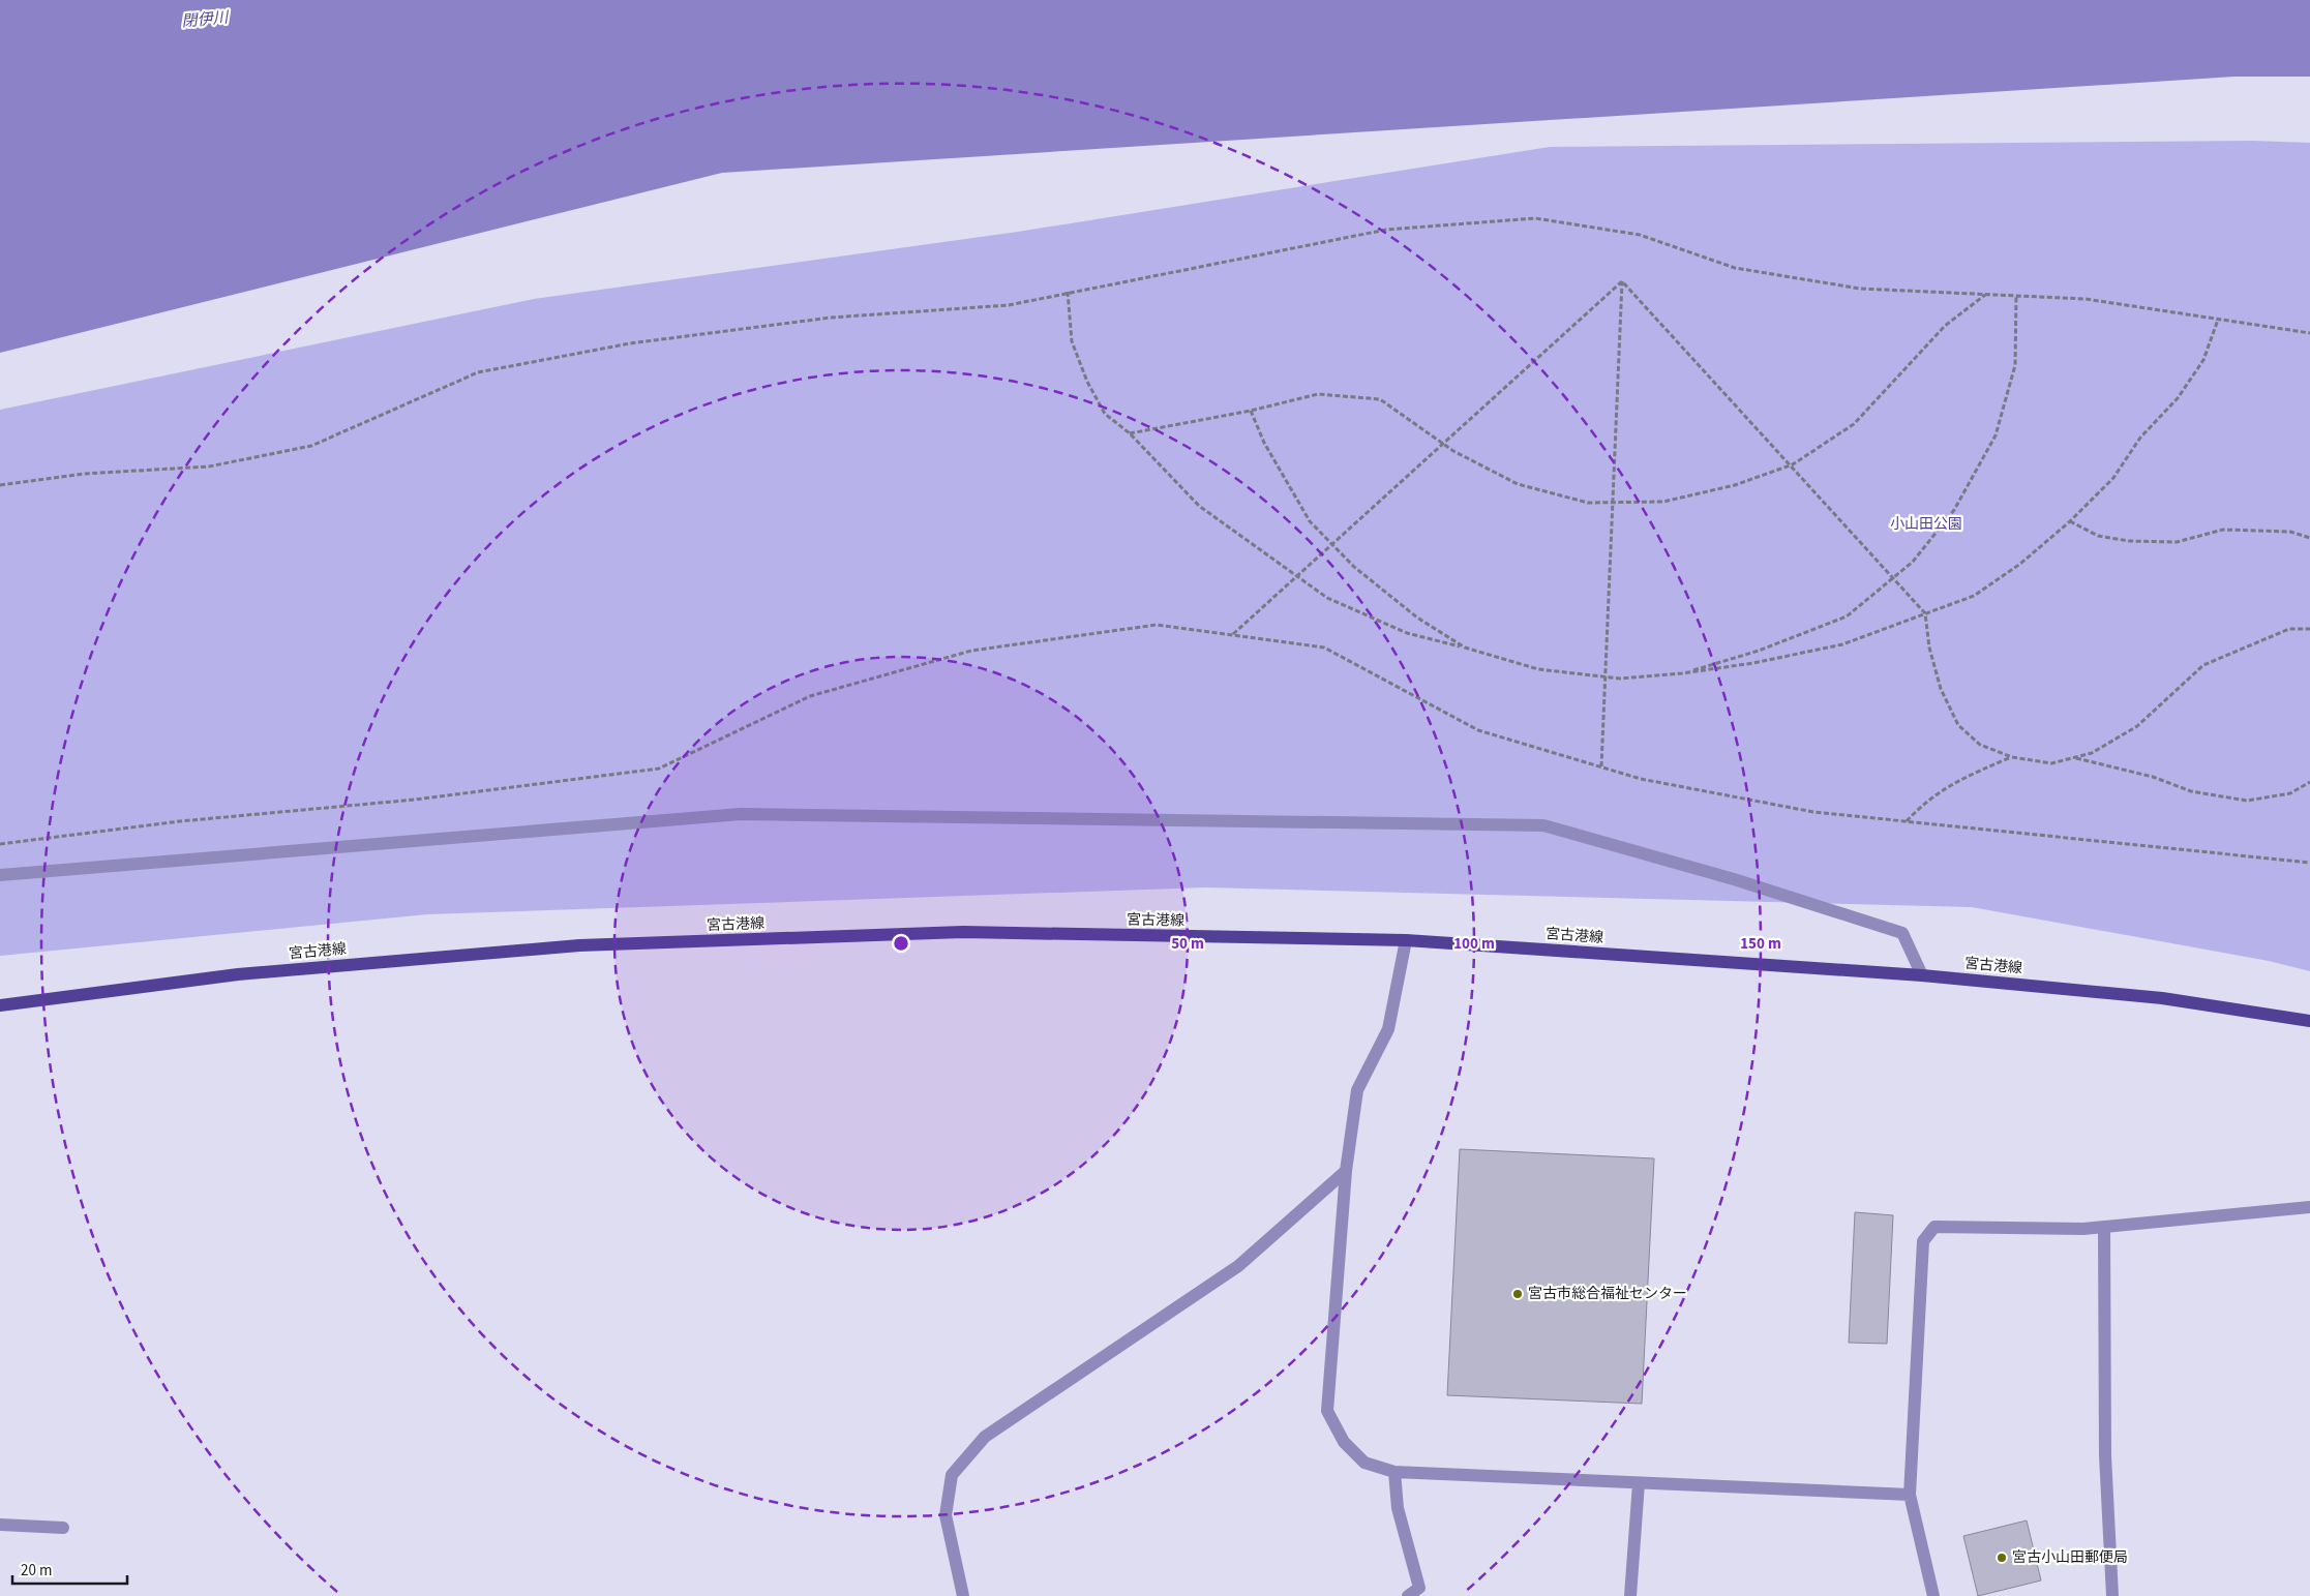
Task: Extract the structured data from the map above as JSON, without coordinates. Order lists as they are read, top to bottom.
{
  "streets": {
    "main road": ["宮古港線"]
  },
  "water": ["閉伊川"],
  "parks": ["小山田公園"],
  "places": ["宮古市総合福祉センター", "宮古小山田郵便局"],
  "scale_bar": "20 m",
  "rings": ["50 m", "100 m", "150 m"]
}
